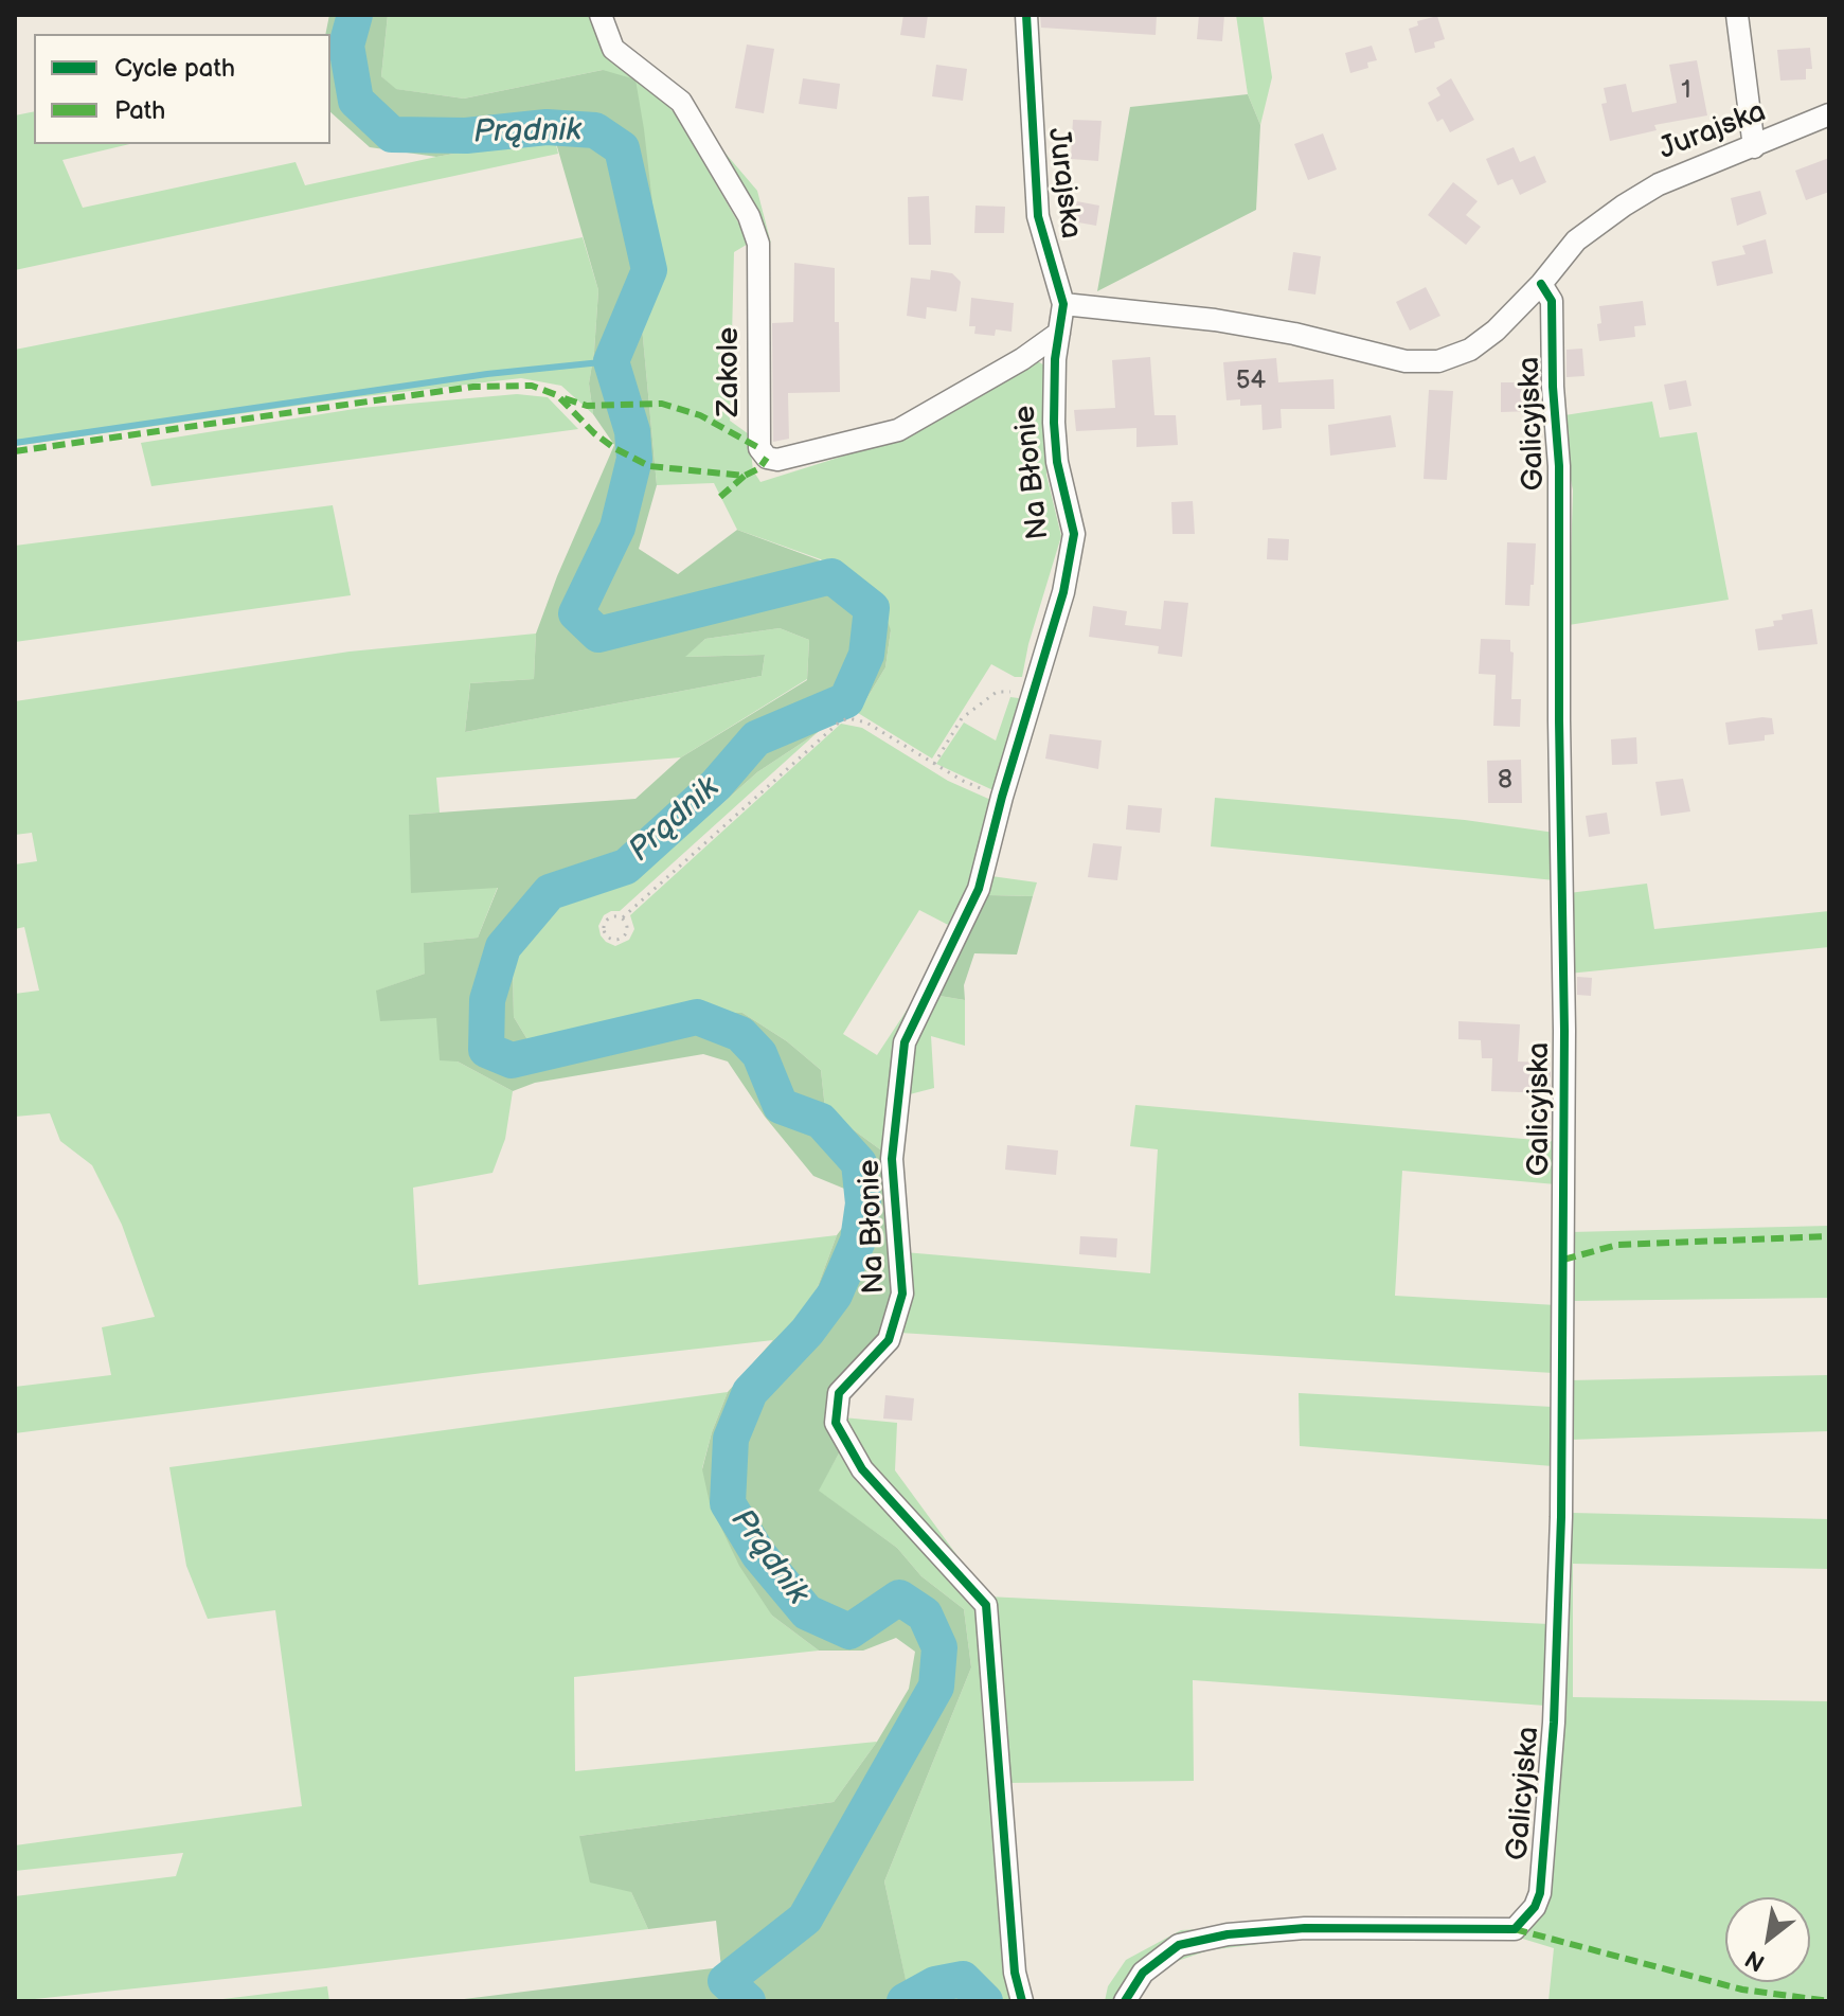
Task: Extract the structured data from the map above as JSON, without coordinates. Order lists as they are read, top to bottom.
{
  "streets": {
    "street": [
      "Jurajska",
      "Zakole",
      "Galicyjska",
      "Na Błonie"
    ]
  },
  "crossings": [
    ["Jurajska", "Galicyjska"],
    ["Jurajska", "Na Błonie"],
    ["Zakole", "Na Błonie"]
  ],
  "water": ["Prądnik"],
  "house_numbers": ["1", "54", "8"],
  "legend": ["Cycle path", "Path"],
  "north": "bottom left"
}
